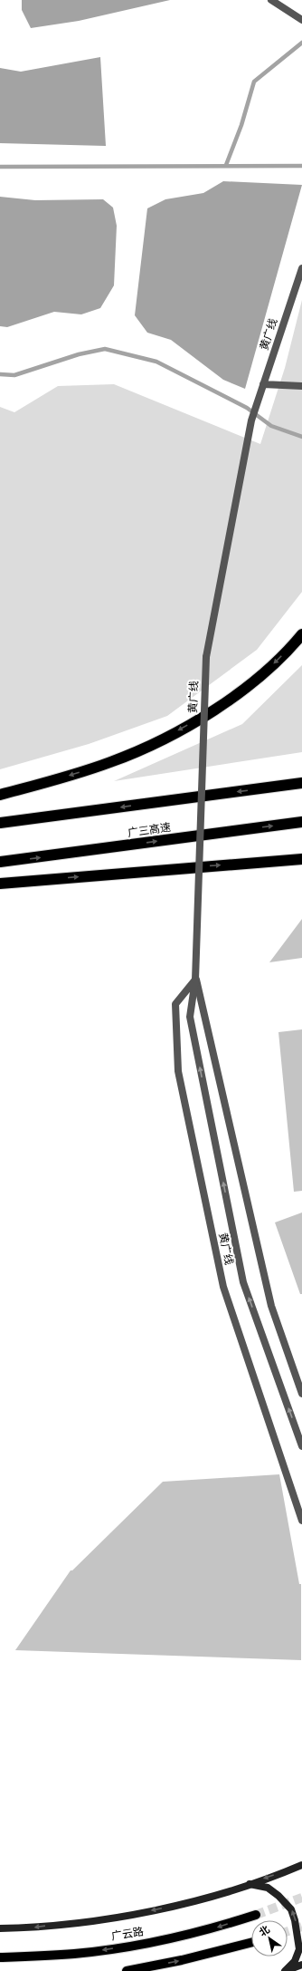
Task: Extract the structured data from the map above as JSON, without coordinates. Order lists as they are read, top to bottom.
{
  "streets": {
    "highway": ["广三高速"],
    "main road": ["广云路"],
    "street": ["黄广线"]
  },
  "north": "top left"
}
